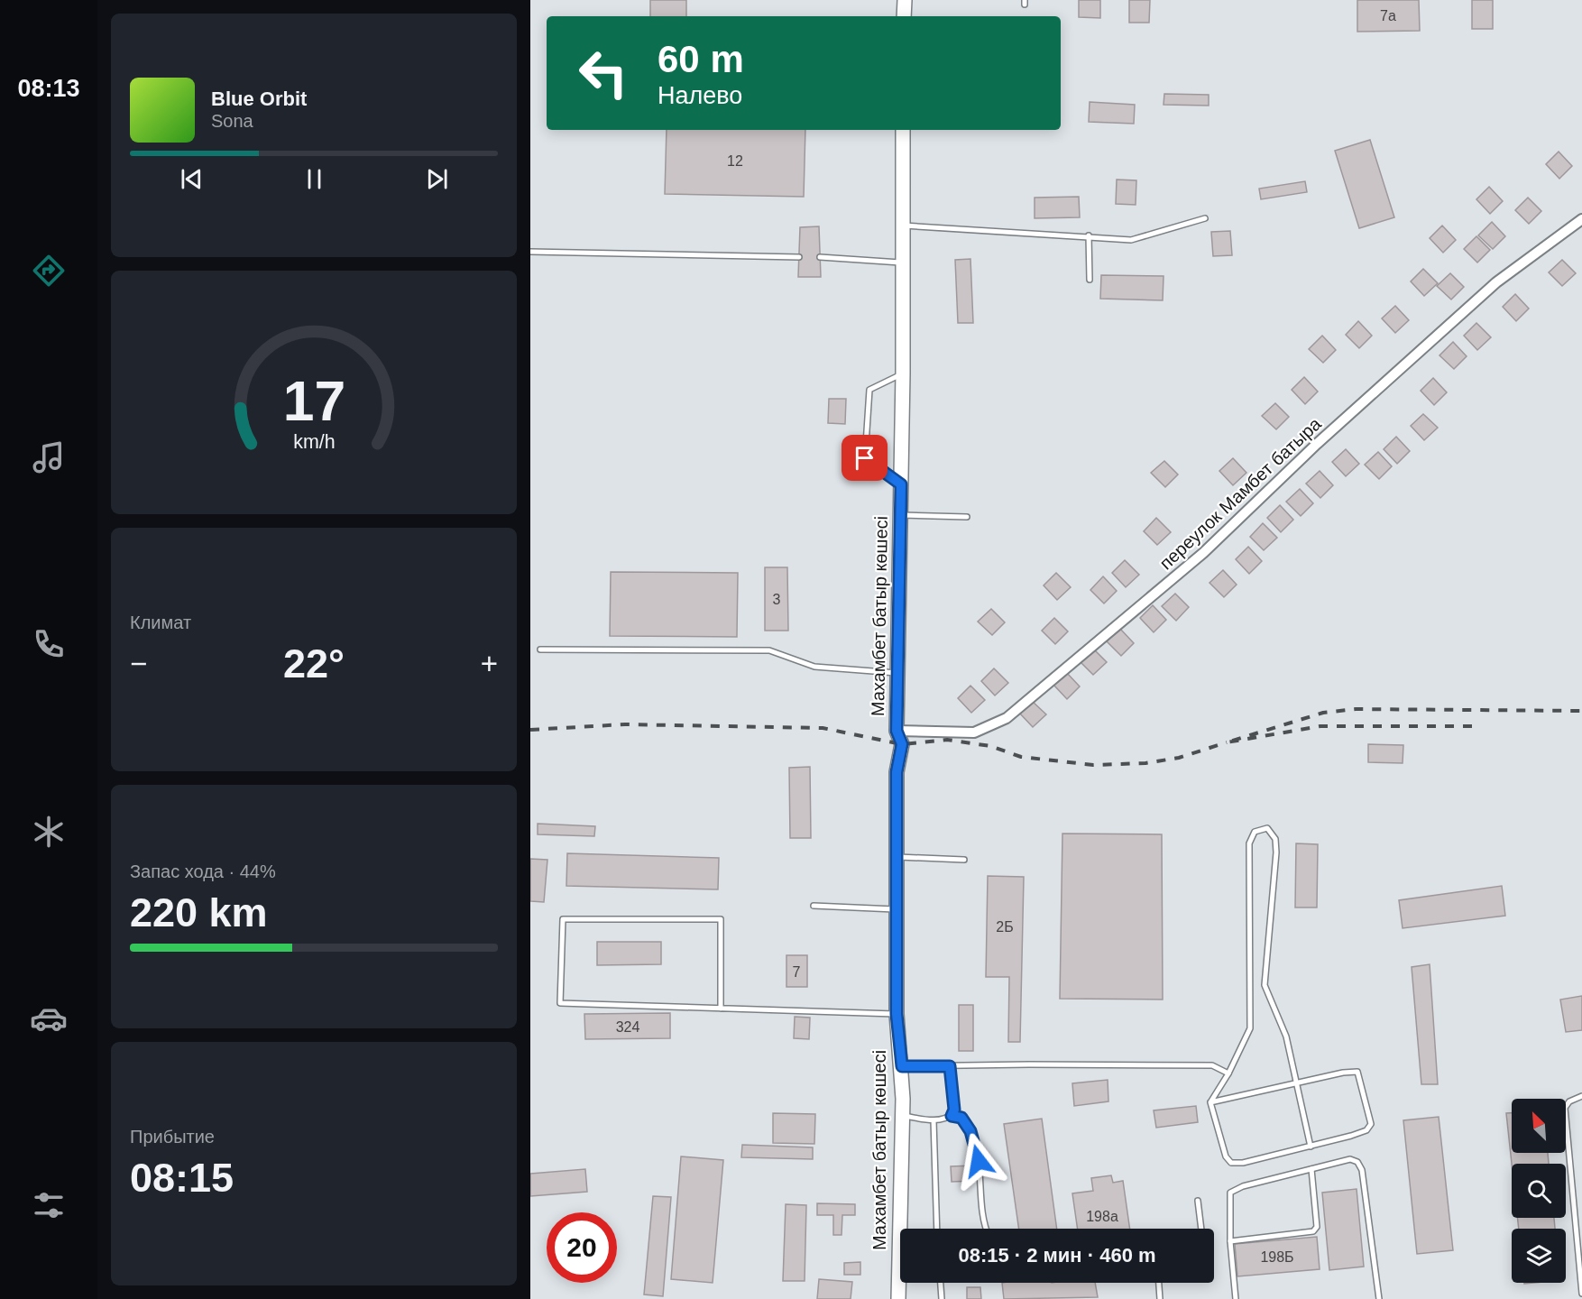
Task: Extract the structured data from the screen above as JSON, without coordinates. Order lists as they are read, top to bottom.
{
  "streets": {
    "street": ["переулок Мамбет батыра", "Махамбет батыр көшесі"]
  },
  "crossings": [
    ["переулок Мамбет батыра", "Махамбет батыр көшесі"]
  ],
  "house_numbers": [
    "7а",
    "12",
    "3",
    "2Б",
    "7",
    "324",
    "198а",
    "198Б"
  ],
  "north": "top left",
  "page": {
    "tabs": "08:13",
    "turn": ["60 m", "Налево"],
    "song": ["Blue Orbit", "Sona"],
    "tile": [
      "Климат",
      ["Запас хода · 44%", "220 km"],
      ["Прибытие", "08:15"]
    ],
    "heat": ["−", "22°", "+"],
    "limit": "20",
    "trip": "08:15 · 2 мин · 460 m",
    "gauge": ["17", "km/h"]
  }
}
